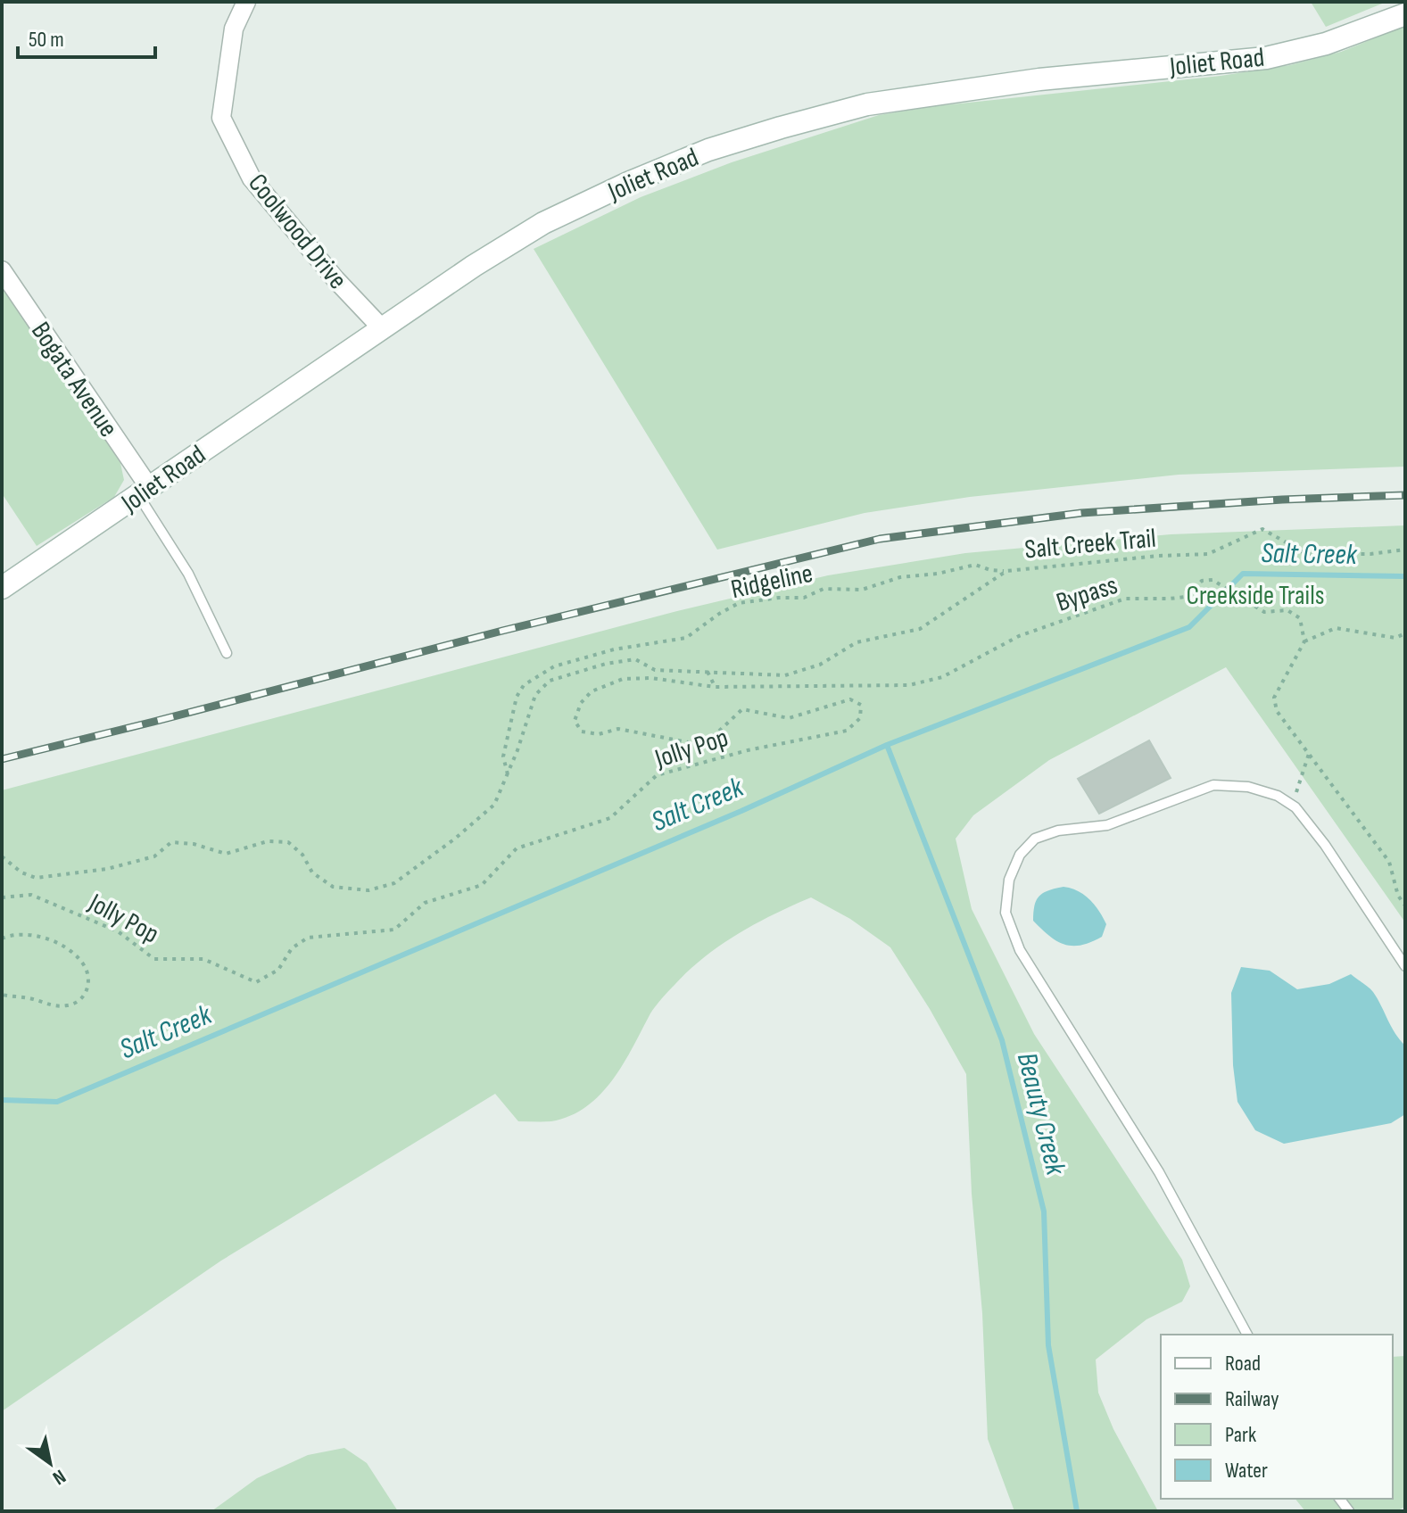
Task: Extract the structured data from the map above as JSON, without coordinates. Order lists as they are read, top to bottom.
{
  "streets": {
    "main road": ["Joliet Road"],
    "street": ["Coolwood Drive", "Bogata Avenue"],
    "path": [
      "Salt Creek Trail",
      "Ridgeline",
      "Bypass",
      "Jolly Pop"
    ]
  },
  "crossings": [
    ["Joliet Road", "Coolwood Drive"],
    ["Joliet Road", "Bogata Avenue"],
    ["Salt Creek Trail", "Ridgeline"],
    ["Salt Creek Trail", "Jolly Pop"],
    ["Ridgeline", "Jolly Pop"],
    ["Bypass", "Jolly Pop"]
  ],
  "water": ["Salt Creek", "Beauty Creek"],
  "parks": ["Creekside Trails"],
  "legend": [
    "Road",
    "Railway",
    "Park",
    "Water"
  ],
  "scale_bar": "50 m",
  "north": "bottom right"
}
